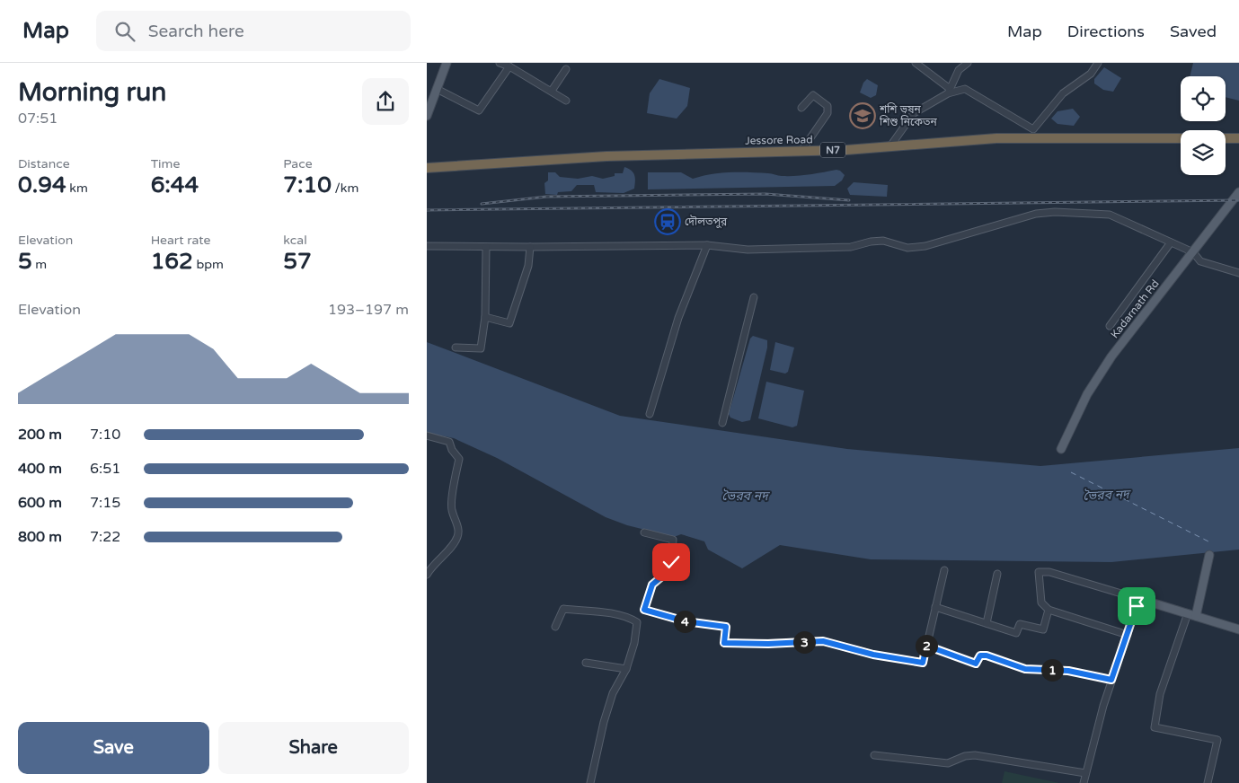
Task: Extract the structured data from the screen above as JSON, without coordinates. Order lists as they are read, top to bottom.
{
  "streets": {
    "highway": ["Jessore Road", "N7"],
    "main road": ["Kadarnath Rd"]
  },
  "water": ["ভৈরব নদ"],
  "places": {
    "school or university": ["শশি ভূষন শিশু নিকেতন"],
    "station": ["দৌলতপুর"]
  },
  "page": {
    "header": "Map",
    "search": "Search here",
    "nav": ["Map", "Directions", "Saved"],
    "heading": ["Morning run", "07:51"],
    "stats": [
      ["Distance", "0.94 km"],
      ["Time", "6:44"],
      ["Pace", "7:10 /km"],
      ["Elevation", "5 m"],
      ["Heart rate", "162 bpm"],
      ["kcal", "57"]
    ],
    "chart": ["Elevation", "193–197 m"],
    "list": [
      {
        "name": "200 m",
        "note": "7:10"
      },
      {
        "name": "400 m",
        "note": "6:51"
      },
      {
        "name": "600 m",
        "note": "7:15"
      },
      {
        "name": "800 m",
        "note": "7:22"
      }
    ],
    "pins": [
      "4",
      "3",
      "2",
      "1"
    ],
    "buttons": ["Save", "Share"]
  }
}
